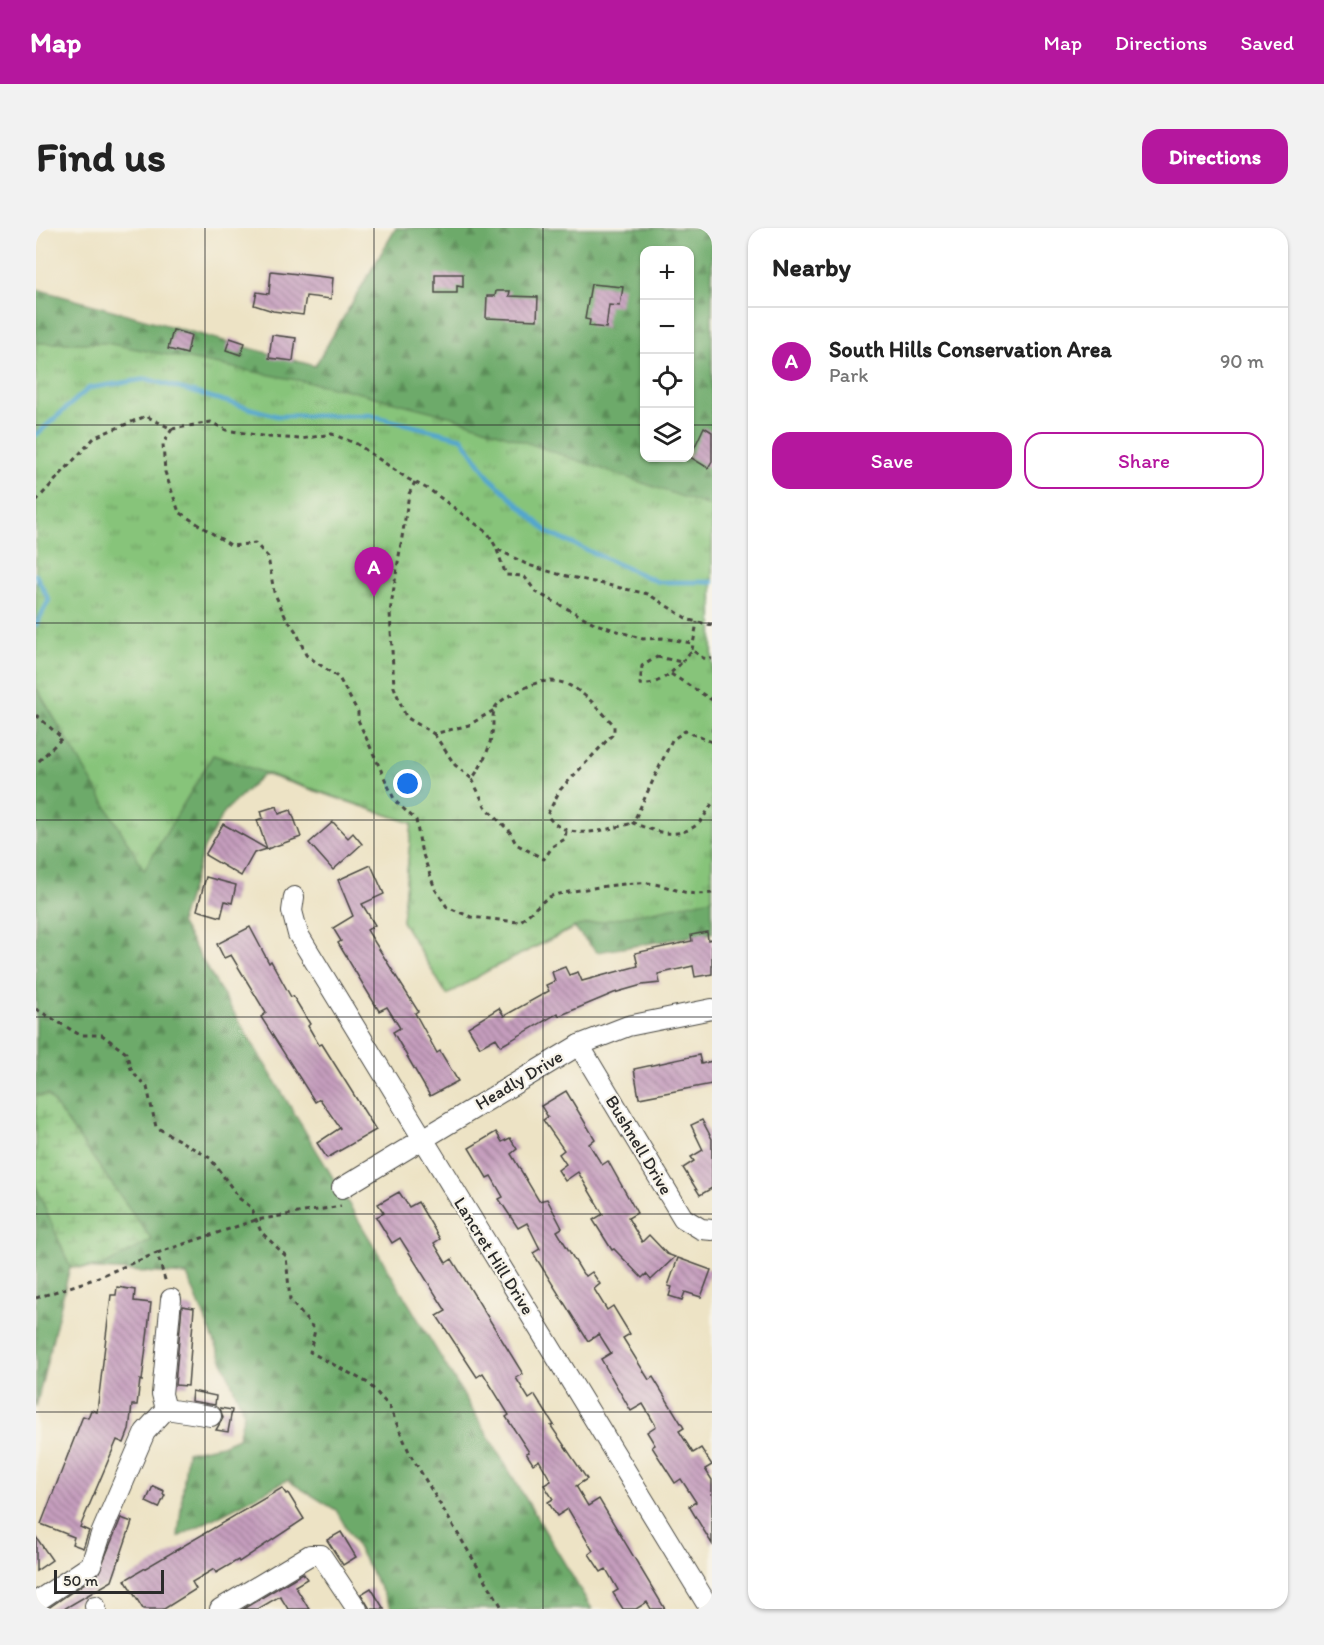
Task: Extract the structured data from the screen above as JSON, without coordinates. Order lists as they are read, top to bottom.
{
  "streets": {
    "street": ["Headly Drive", "Bushnell Drive", "Lancret Hill Drive"]
  },
  "crossings": [
    ["Headly Drive", "Bushnell Drive"],
    ["Headly Drive", "Lancret Hill Drive"]
  ],
  "scale_bar": "50 m",
  "page": {
    "header": "Map",
    "nav": ["Map", "Directions", "Saved"],
    "buttons": [
      "Directions",
      ["Save", "Share"]
    ],
    "title": "Find us",
    "heading": "Nearby",
    "map_buttons": ["+", "−"],
    "list": [
      {
        "mark": "A",
        "name": "South Hills Conservation Area",
        "note": "Park",
        "value": "90 m"
      }
    ],
    "pins": "A",
    "scale": "50 m"
  }
}
